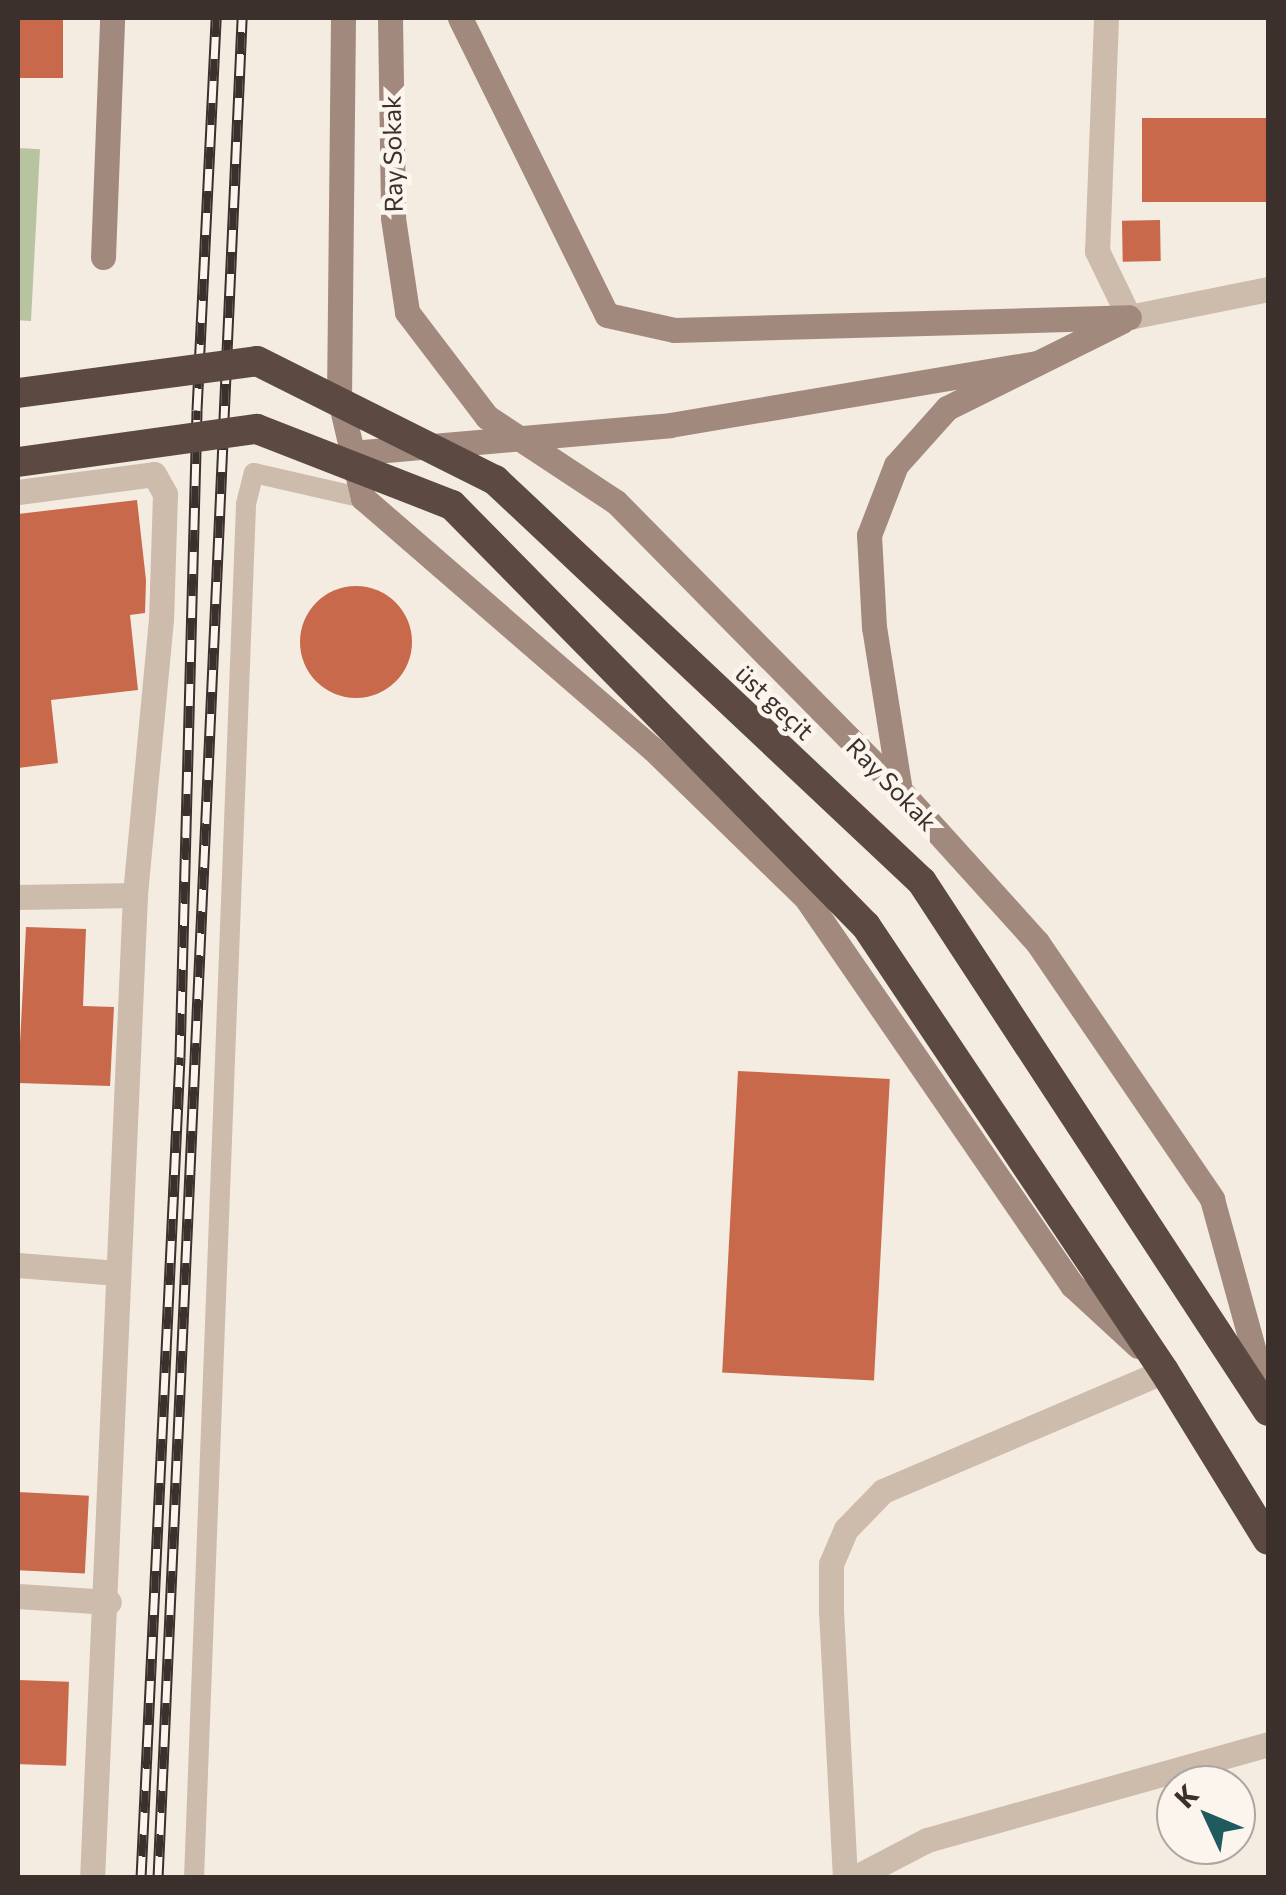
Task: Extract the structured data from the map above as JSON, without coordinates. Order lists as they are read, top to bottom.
{
  "streets": {
    "highway": ["üst geçit"],
    "street": ["Ray Sokak"]
  },
  "north": "top left"
}
